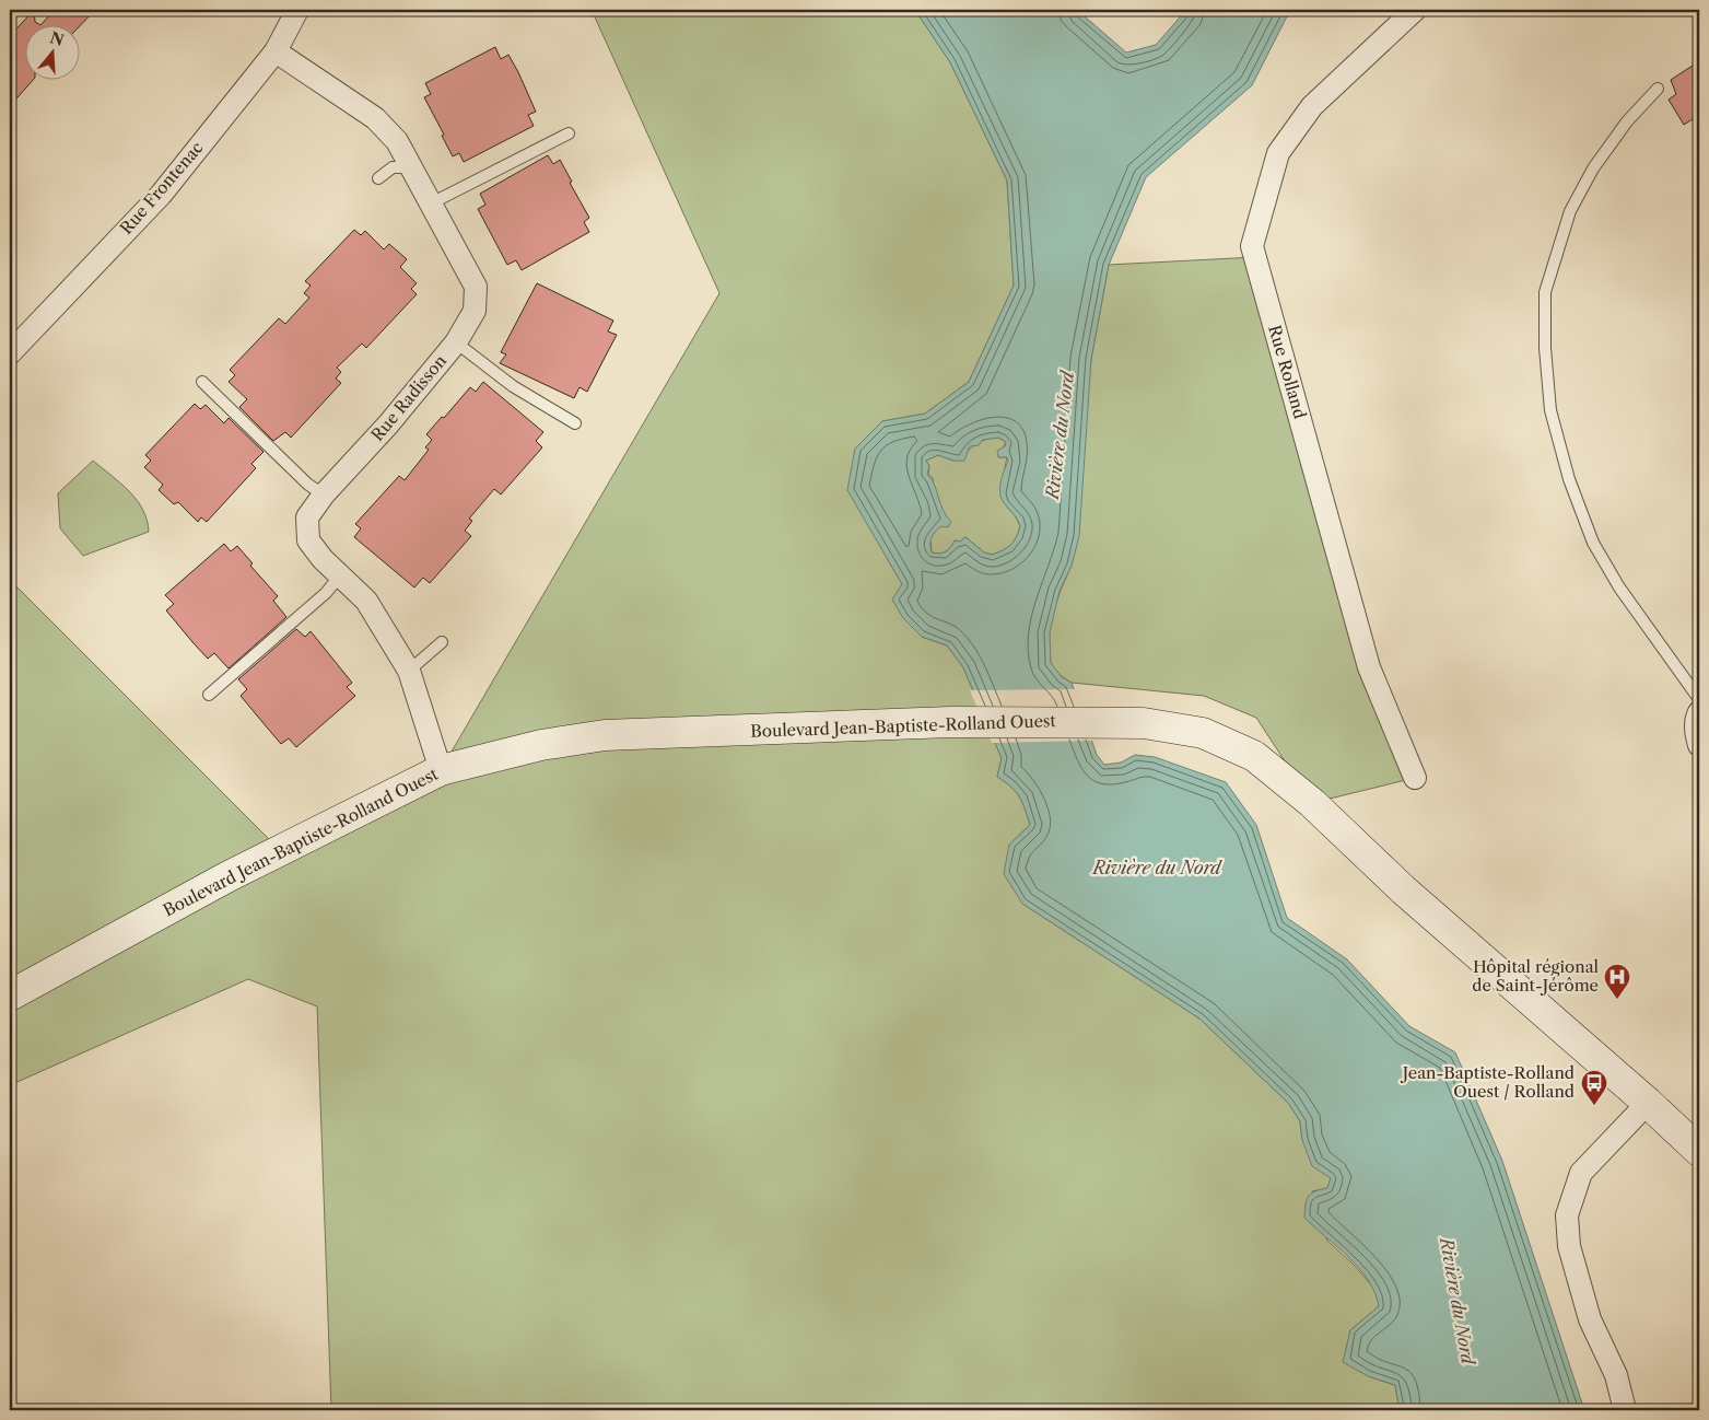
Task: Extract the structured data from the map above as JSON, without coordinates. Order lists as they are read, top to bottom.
{
  "streets": {
    "street": [
      "Rue Frontenac",
      "Rue Rolland",
      "Rue Radisson",
      "Boulevard Jean-Baptiste-Rolland Ouest"
    ]
  },
  "crossings": [
    ["Rue Frontenac", "Rue Radisson"],
    ["Rue Radisson", "Boulevard Jean-Baptiste-Rolland Ouest"]
  ],
  "water": ["Rivière du Nord"],
  "places": {
    "hospital": ["Hôpital régional de Saint-Jérôme"],
    "bus stop": ["Jean-Baptiste-Rolland Ouest / Rolland"]
  },
  "north": "top"
}
